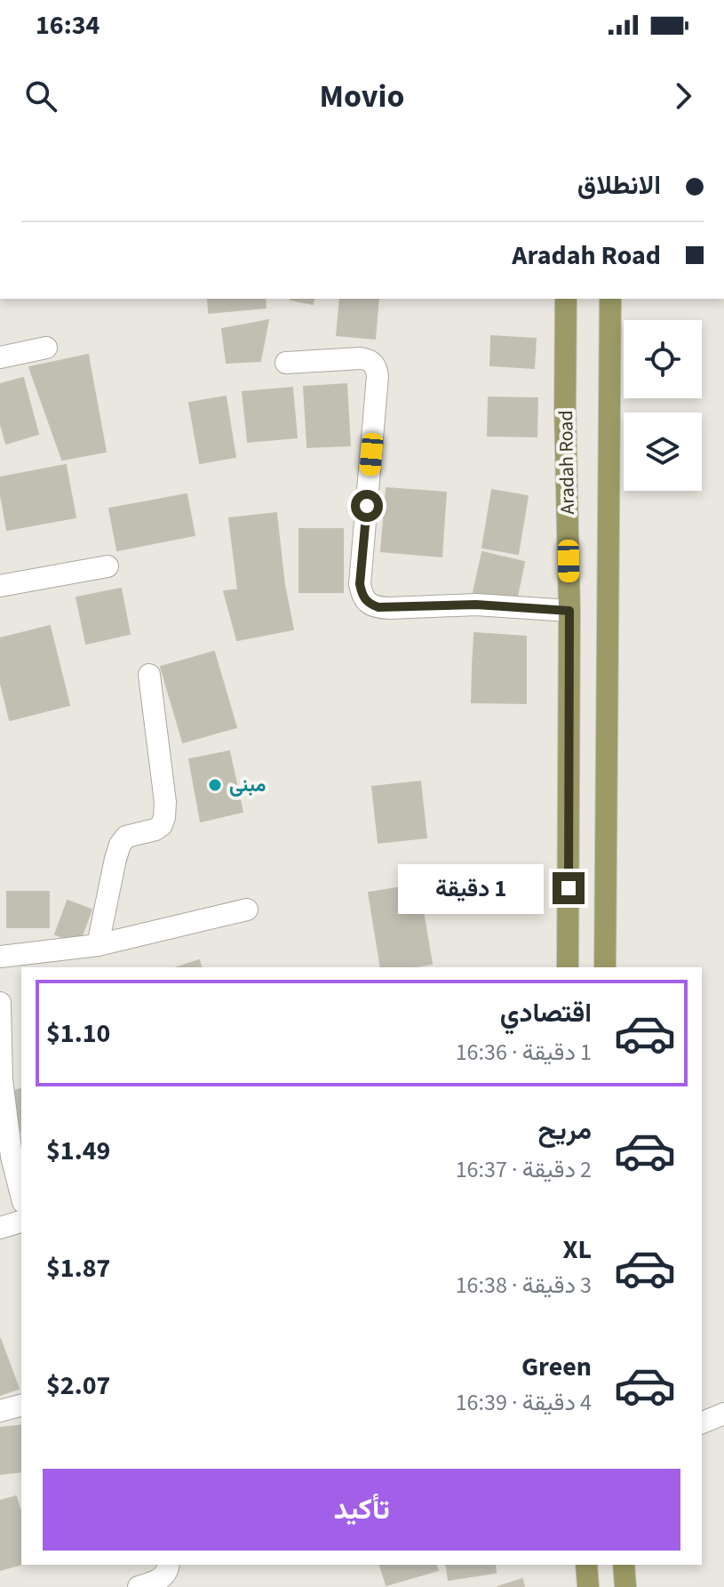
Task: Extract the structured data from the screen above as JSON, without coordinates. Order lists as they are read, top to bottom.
{
  "streets": {
    "main road": ["Aradah Road"]
  },
  "places": ["مبنى"],
  "page": {
    "status": "16:34",
    "header": "Movio",
    "banner": ["الانطلاق", "Aradah Road"],
    "bubble": "1 دقيقة",
    "list": [
      {
        "name": "اقتصادي",
        "note": "1 دقيقة · 16:36",
        "value": "$1.10"
      },
      {
        "name": "مريح",
        "note": "2 دقيقة · 16:37",
        "value": "$1.49"
      },
      {
        "name": "XL",
        "note": "3 دقيقة · 16:38",
        "value": "$1.87"
      },
      {
        "name": "Green",
        "note": "4 دقيقة · 16:39",
        "value": "$2.07"
      }
    ],
    "buttons": "تأكيد"
  }
}
